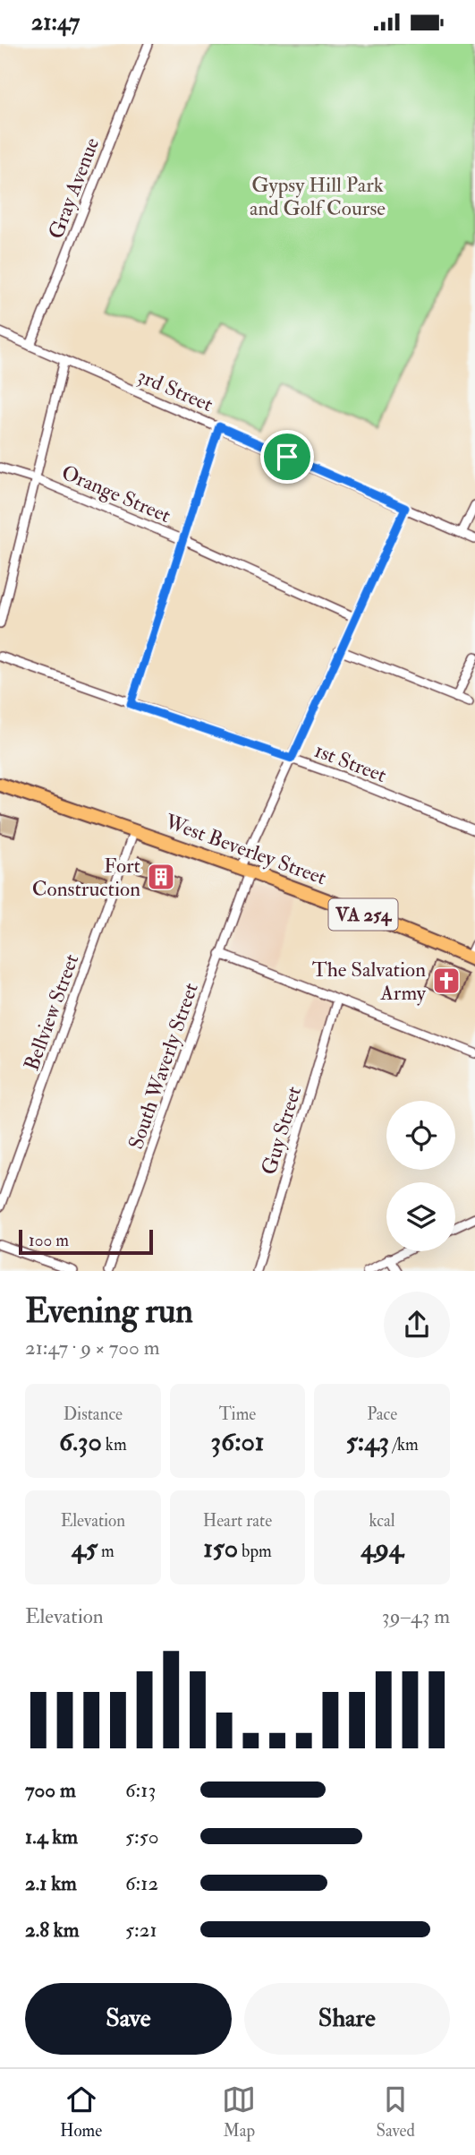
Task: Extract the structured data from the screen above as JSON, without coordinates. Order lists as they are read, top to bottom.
{
  "streets": {
    "main road": ["West Beverley Street", "VA 254"],
    "street": [
      "Gray Avenue",
      "3rd Street",
      "Orange Street",
      "1st Street",
      "Bellview Street",
      "South Waverly Street",
      "Guy Street"
    ]
  },
  "crossings": [
    ["Gray Avenue", "3rd Street"],
    ["3rd Street", "South Waverly Street"],
    ["Orange Street", "South Waverly Street"],
    ["1st Street", "South Waverly Street"],
    ["West Beverley Street", "Bellview Street"],
    ["West Beverley Street", "South Waverly Street"]
  ],
  "parks": ["Gypsy Hill Park and Golf Course"],
  "places": {
    "building": ["Fort Construction"],
    "church": ["The Salvation Army"]
  },
  "scale_bar": "100 m",
  "page": {
    "status": "21:47",
    "scale": "100 m",
    "heading": ["Evening run", "21:47 · 9 × 700 m"],
    "stats": [
      ["Distance", "6.30 km"],
      ["Time", "36:01"],
      ["Pace", "5:43 /km"],
      ["Elevation", "45 m"],
      ["Heart rate", "150 bpm"],
      ["kcal", "494"]
    ],
    "chart": ["Elevation", "39–43 m"],
    "list": [
      {
        "name": "700 m",
        "note": "6:13"
      },
      {
        "name": "1.4 km",
        "note": "5:50"
      },
      {
        "name": "2.1 km",
        "note": "6:12"
      },
      {
        "name": "2.8 km",
        "note": "5:21"
      }
    ],
    "buttons": ["Save", "Share"],
    "tabs": ["Home", "Map", "Saved"]
  }
}
